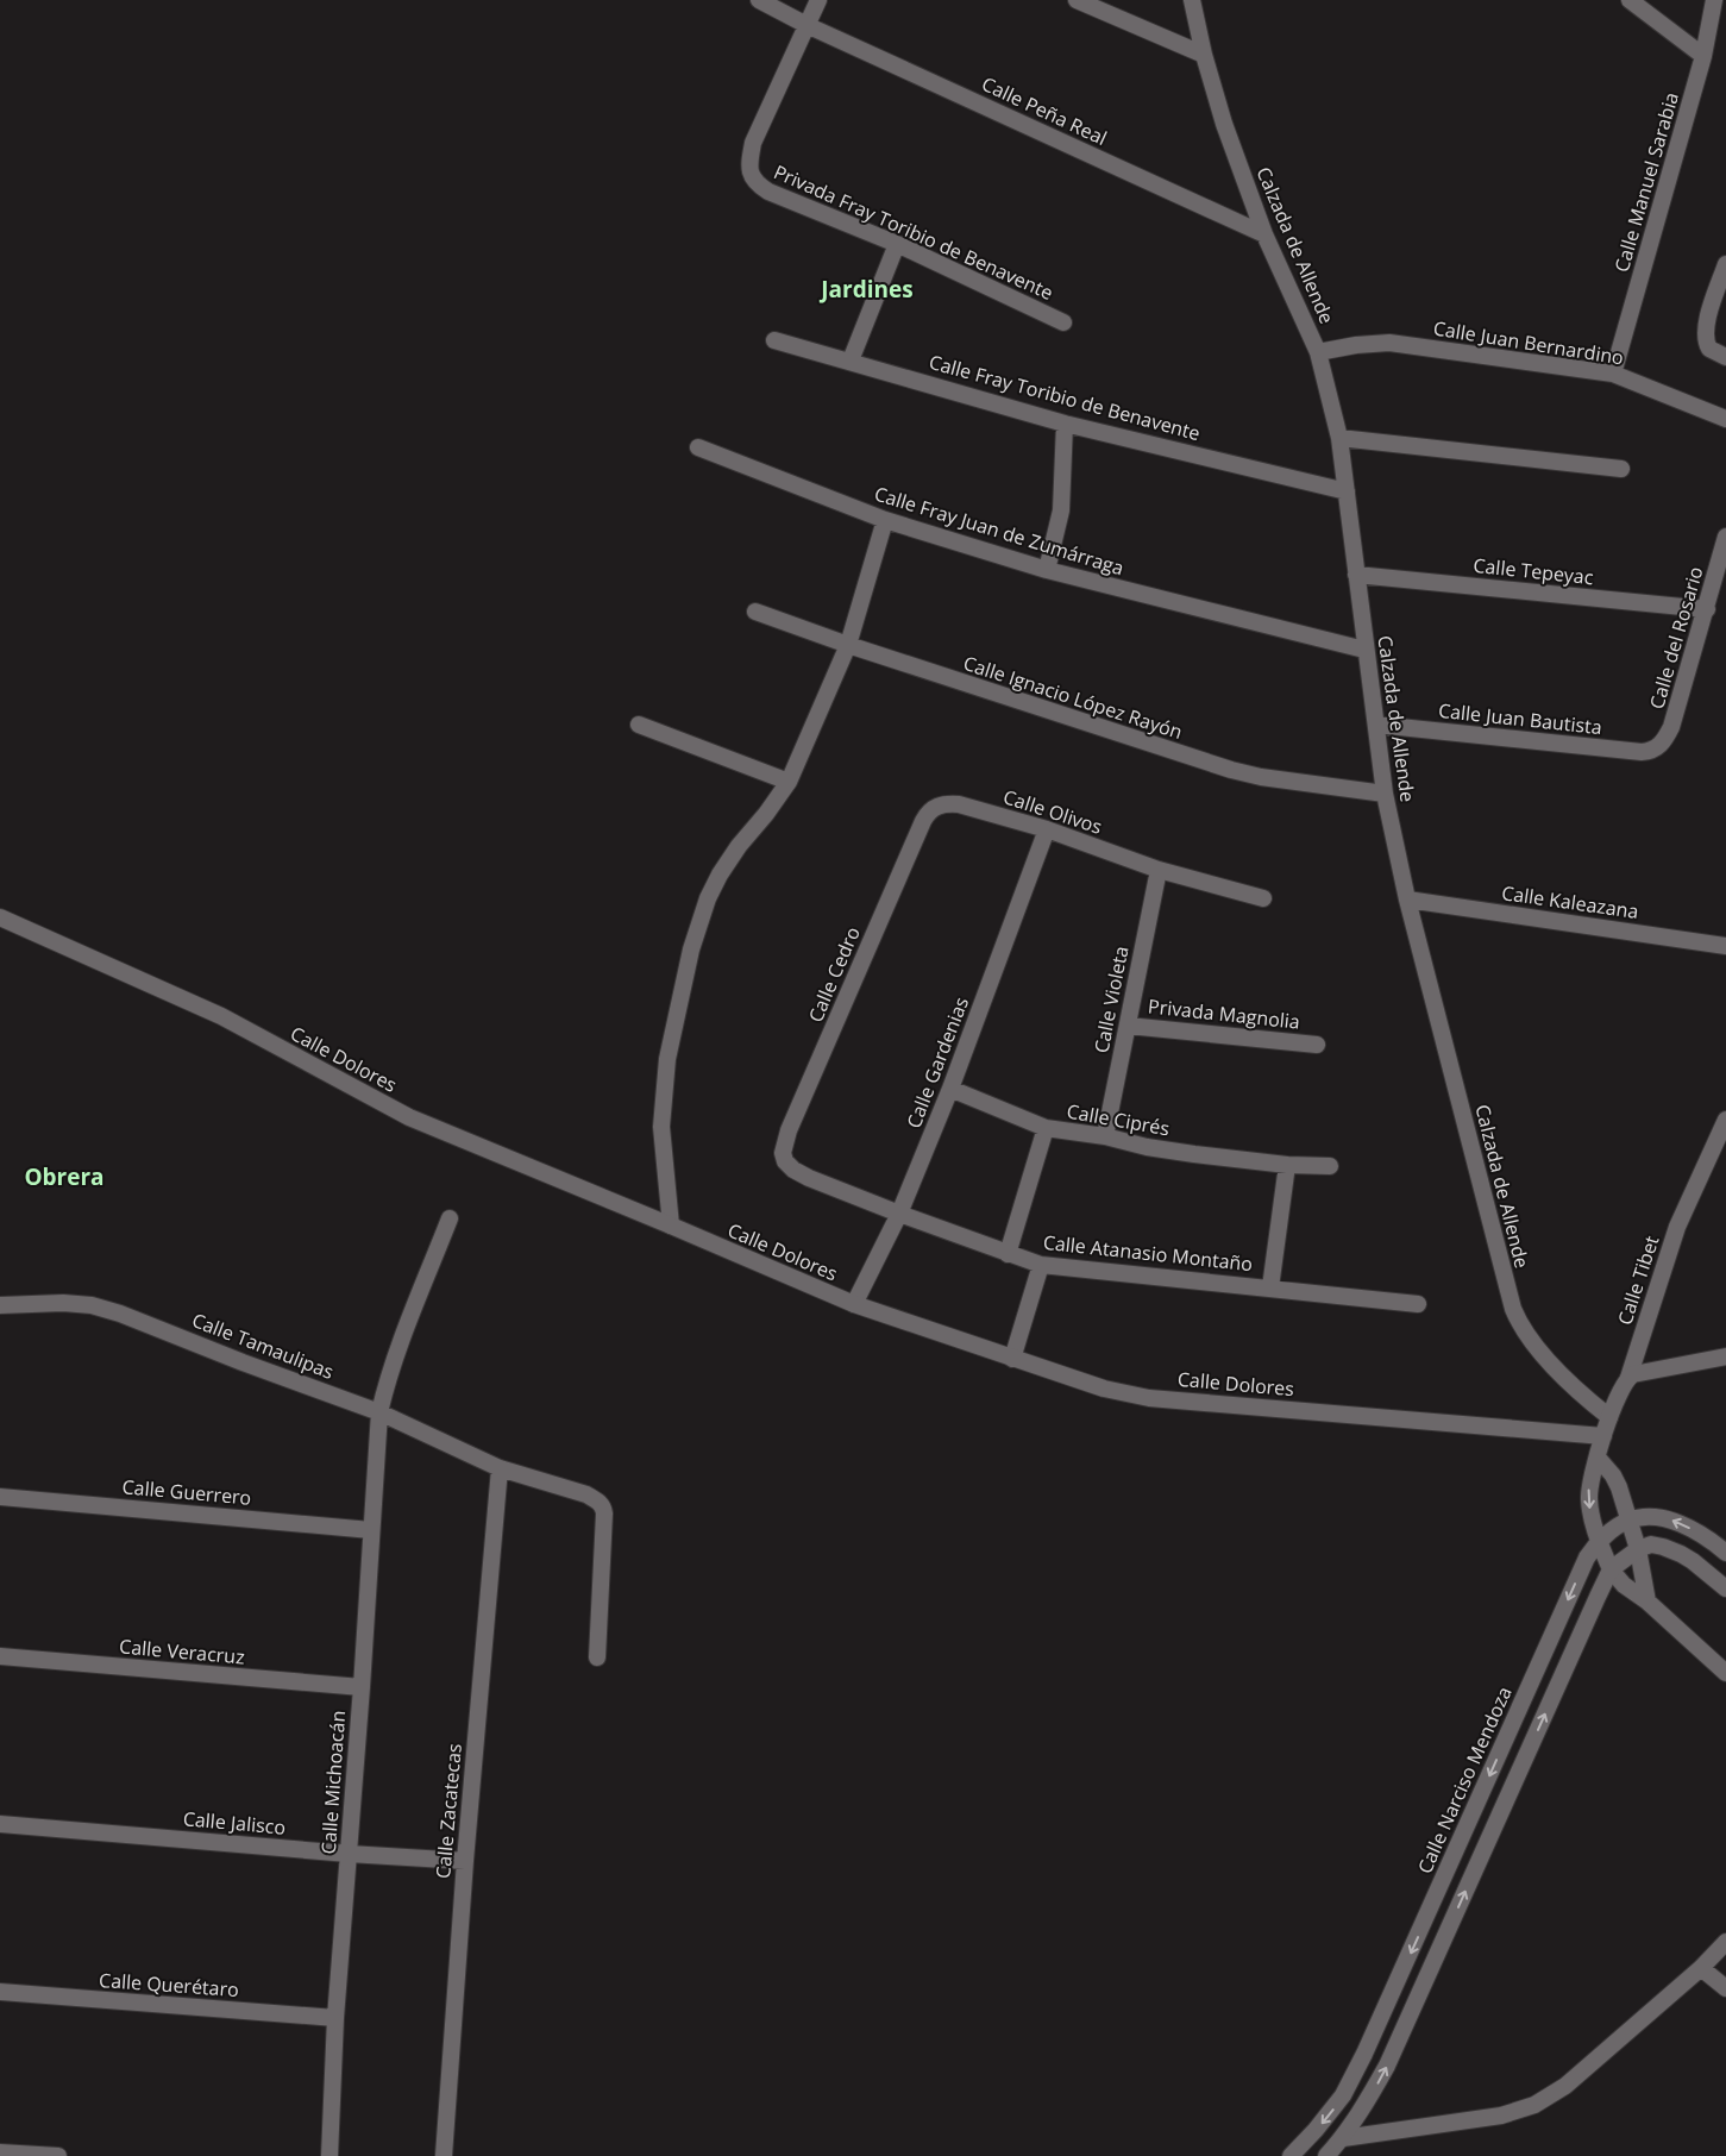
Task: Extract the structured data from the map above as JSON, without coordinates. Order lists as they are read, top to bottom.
{
  "streets": {
    "street": [
      "Calle Peña Real",
      "Calle Manuel Sarabia",
      "Privada Fray Toribio de Benavente",
      "Calzada de Allende",
      "Calle Juan Bernardino",
      "Calle Fray Toribio de Benavente",
      "Calle Fray Juan de Zumárraga",
      "Calle Tepeyac",
      "Calle del Rosario",
      "Calle Ignacio López Rayón",
      "Calle Juan Bautista",
      "Calle Olivos",
      "Calle Kaleazana",
      "Calle Cedro",
      "Calle Violeta",
      "Privada Magnolia",
      "Calle Dolores",
      "Calle Gardenias",
      "Calle Ciprés",
      "Calle Atanasio Montaño",
      "Calle Tibet",
      "Calle Tamaulipas",
      "Calle Guerrero",
      "Calle Veracruz",
      "Calle Narciso Mendoza",
      "Calle Michoacán",
      "Calle Zacatecas",
      "Calle Jalisco",
      "Calle Querétaro"
    ]
  },
  "crossings": [
    ["Calle Peña Real", "Privada Fray Toribio de Benavente"],
    ["Calle Peña Real", "Calzada de Allende"],
    ["Calle Manuel Sarabia", "Calle Juan Bernardino"],
    ["Calzada de Allende", "Calle Juan Bernardino"],
    ["Calzada de Allende", "Calle Fray Toribio de Benavente"],
    ["Calzada de Allende", "Calle Fray Juan de Zumárraga"],
    ["Calzada de Allende", "Calle Tepeyac"],
    ["Calzada de Allende", "Calle Ignacio López Rayón"],
    ["Calzada de Allende", "Calle Juan Bautista"],
    ["Calzada de Allende", "Calle Kaleazana"],
    ["Calzada de Allende", "Calle Tibet"],
    ["Calle Tepeyac", "Calle del Rosario"],
    ["Calle del Rosario", "Calle Juan Bautista"],
    ["Calle Olivos", "Calle Cedro"],
    ["Calle Olivos", "Calle Violeta"],
    ["Calle Olivos", "Calle Gardenias"],
    ["Calle Cedro", "Calle Atanasio Montaño"],
    ["Calle Violeta", "Privada Magnolia"],
    ["Calle Violeta", "Calle Ciprés"],
    ["Calle Dolores", "Calle Gardenias"],
    ["Calle Dolores", "Calle Tibet"],
    ["Calle Gardenias", "Calle Ciprés"],
    ["Calle Gardenias", "Calle Atanasio Montaño"],
    ["Calle Tibet", "Calle Narciso Mendoza"],
    ["Calle Tamaulipas", "Calle Michoacán"],
    ["Calle Tamaulipas", "Calle Zacatecas"],
    ["Calle Guerrero", "Calle Michoacán"],
    ["Calle Veracruz", "Calle Michoacán"],
    ["Calle Michoacán", "Calle Jalisco"],
    ["Calle Michoacán", "Calle Querétaro"],
    ["Calle Zacatecas", "Calle Jalisco"]
  ],
  "districts": ["Jardines", "Obrera"]
}
